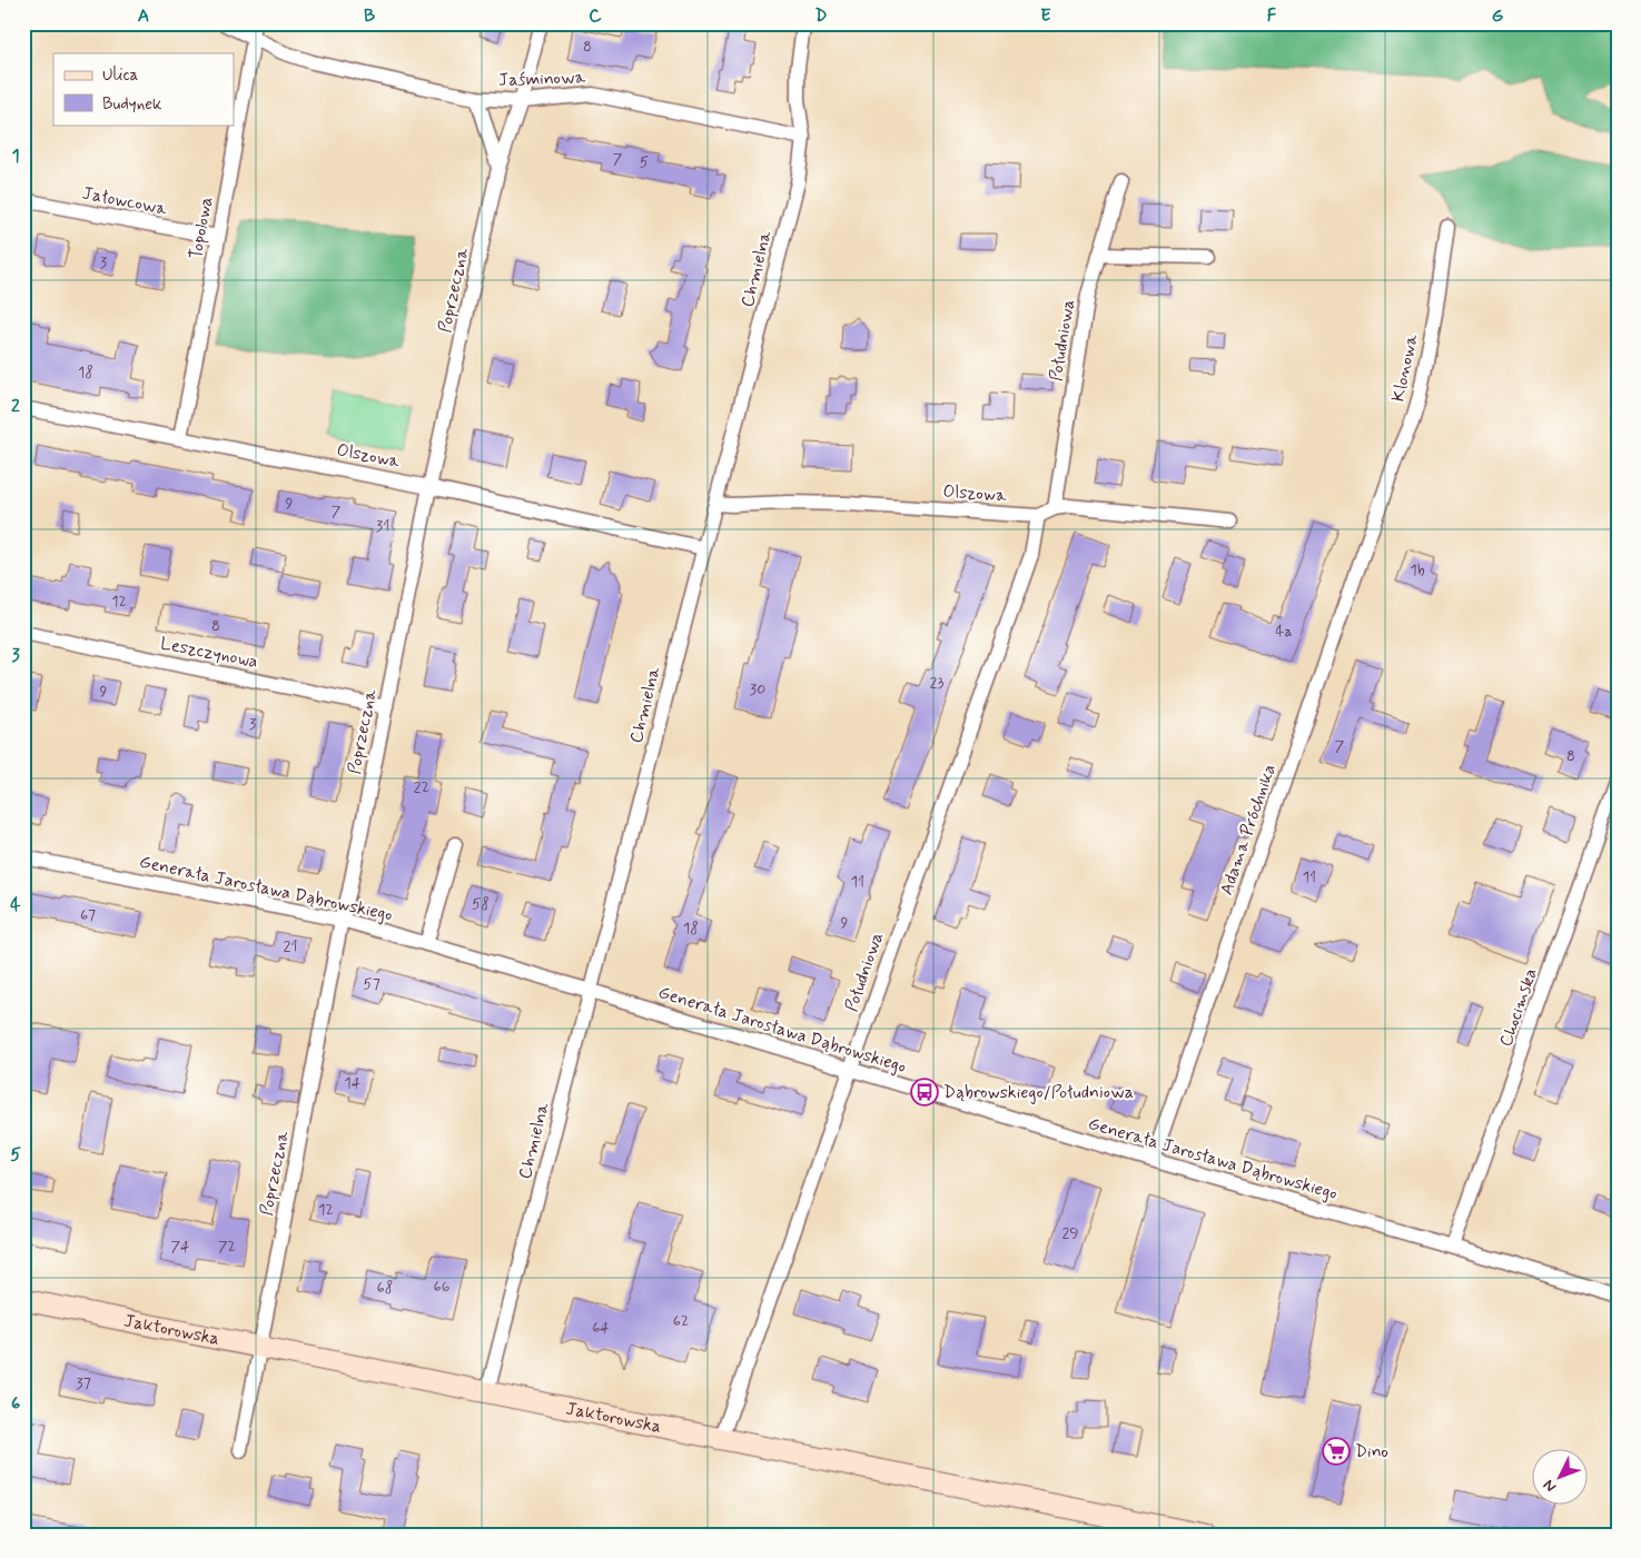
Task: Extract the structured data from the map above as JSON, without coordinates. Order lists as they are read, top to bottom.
{
  "streets": {
    "main road": ["Jaktorowska"],
    "street": [
      "Jaśminowa",
      "Jałowcowa",
      "Topolowa",
      "Chmielna",
      "Poprzeczna",
      "Południowa",
      "Klonowa",
      "Olszowa",
      "Leszczynowa",
      "Adama Próchnika",
      "Generała Jarosława Dąbrowskiego",
      "Chocimska"
    ]
  },
  "crossings": [
    ["Jaśminowa", "Topolowa"],
    ["Jaśminowa", "Chmielna"],
    ["Jaśminowa", "Poprzeczna"],
    ["Jałowcowa", "Topolowa"],
    ["Topolowa", "Olszowa"],
    ["Chmielna", "Olszowa"],
    ["Chmielna", "Generała Jarosława Dąbrowskiego"],
    ["Chmielna", "Jaktorowska"],
    ["Poprzeczna", "Olszowa"],
    ["Poprzeczna", "Leszczynowa"],
    ["Poprzeczna", "Generała Jarosława Dąbrowskiego"],
    ["Poprzeczna", "Jaktorowska"],
    ["Południowa", "Olszowa"],
    ["Południowa", "Generała Jarosława Dąbrowskiego"],
    ["Południowa", "Jaktorowska"],
    ["Klonowa", "Adama Próchnika"],
    ["Adama Próchnika", "Generała Jarosława Dąbrowskiego"],
    ["Generała Jarosława Dąbrowskiego", "Chocimska"]
  ],
  "places": {
    "bus stop": ["Dąbrowskiego/Południowa"],
    "supermarket": ["Dino"]
  },
  "house_numbers": [
    "8",
    "7",
    "5",
    "3",
    "18",
    "9",
    "7",
    "31",
    "1b",
    "12",
    "8",
    "4a",
    "23",
    "30",
    "9",
    "3",
    "7",
    "8",
    "22",
    "11",
    "11",
    "58",
    "67",
    "9",
    "18",
    "21",
    "57",
    "14",
    "12",
    "29",
    "74",
    "72",
    "66",
    "68",
    "62",
    "64",
    "37"
  ],
  "legend": ["Ulica", "Budynek"],
  "north": "bottom left",
  "grid": {
    "columns": [
      "A",
      "B",
      "C",
      "D",
      "E",
      "F",
      "G"
    ],
    "rows": [
      "1",
      "2",
      "3",
      "4",
      "5",
      "6"
    ]
  }
}
